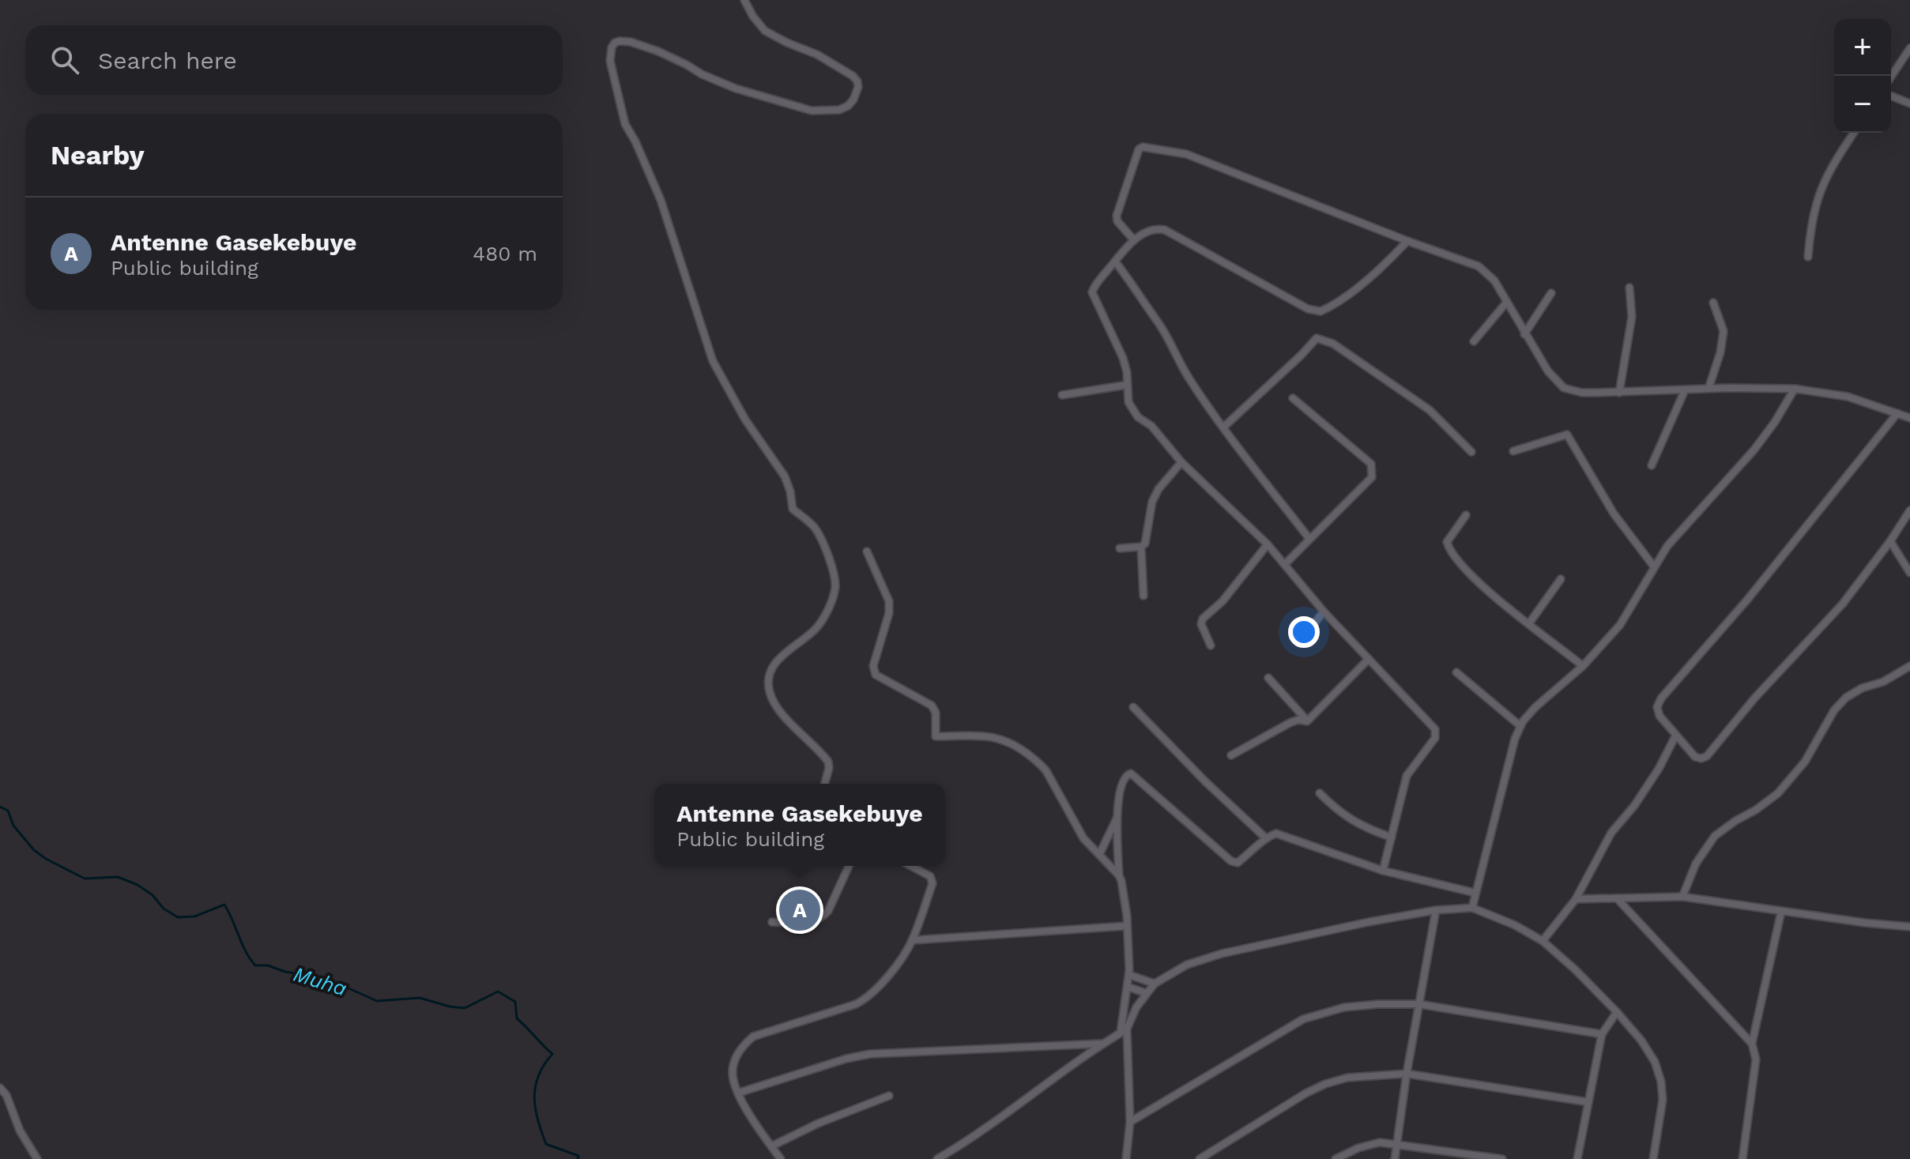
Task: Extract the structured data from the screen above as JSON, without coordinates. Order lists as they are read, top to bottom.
{
  "water": ["Muha"],
  "page": {
    "map_buttons": ["+", "−"],
    "search": "Search here",
    "heading": "Nearby",
    "list": [
      {
        "mark": "A",
        "name": "Antenne Gasekebuye",
        "note": "Public building",
        "value": "480 m"
      }
    ],
    "popup": ["Antenne Gasekebuye", "Public building"],
    "pins": "A"
  }
}
